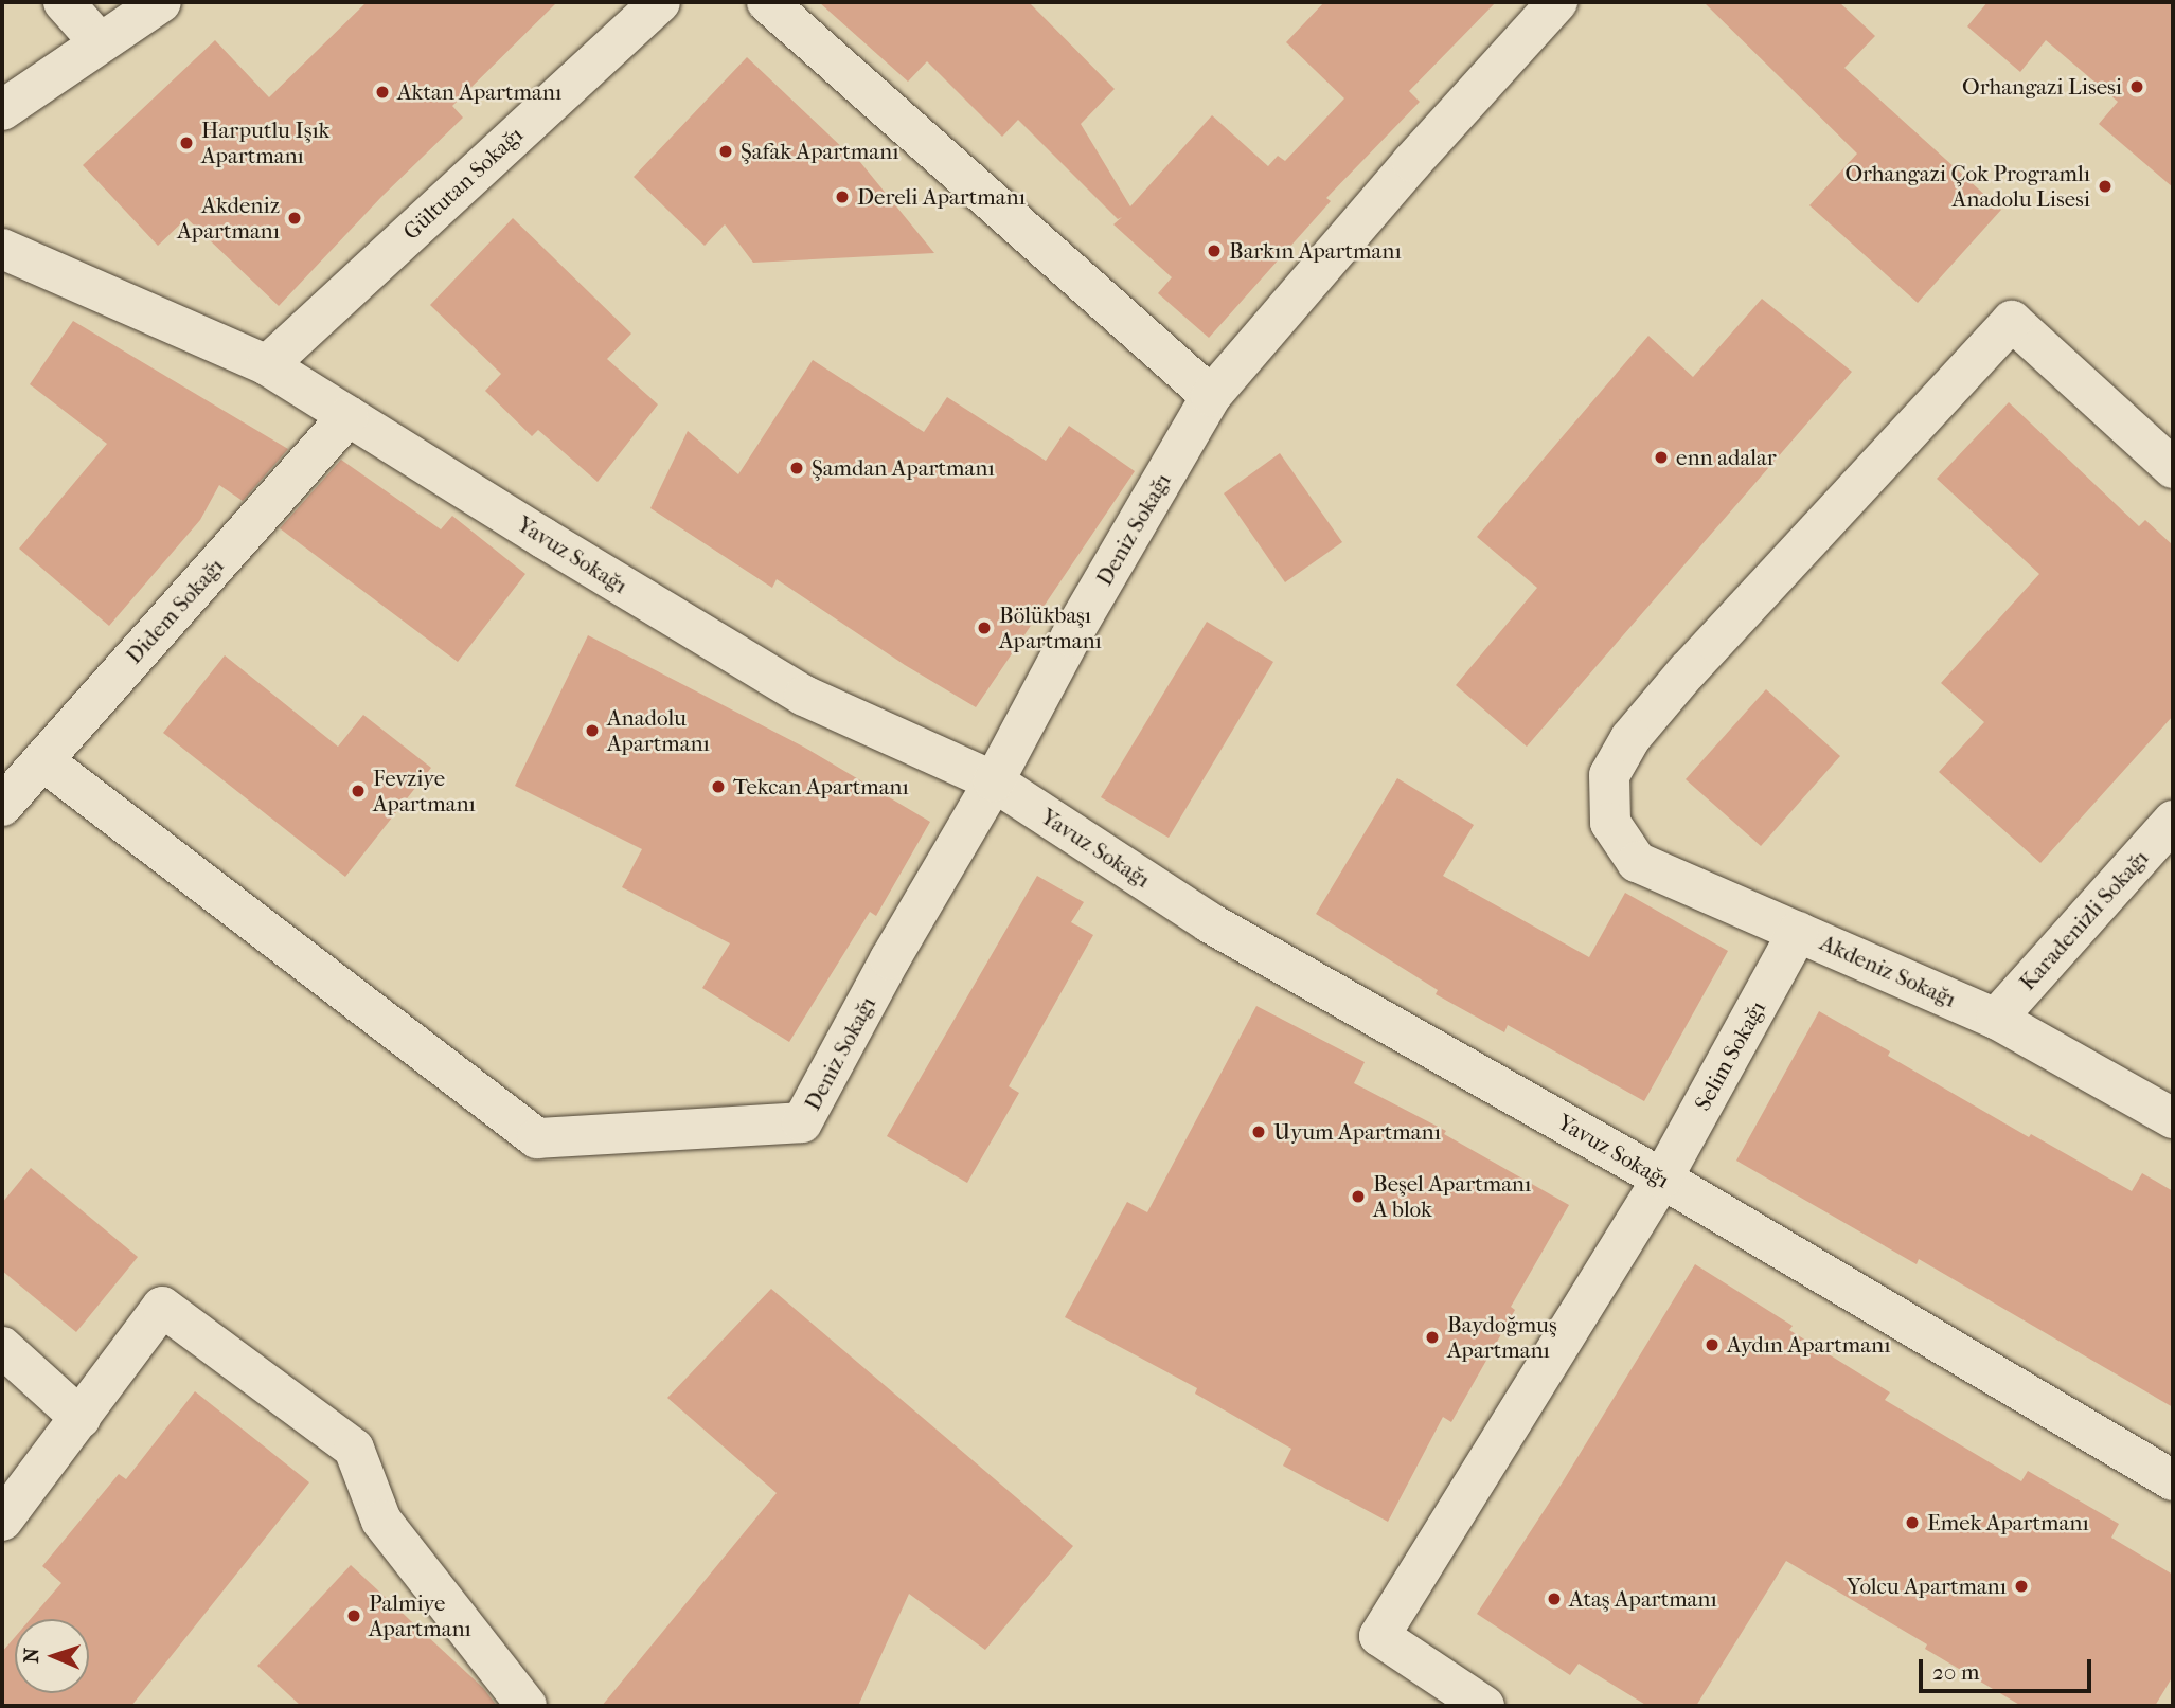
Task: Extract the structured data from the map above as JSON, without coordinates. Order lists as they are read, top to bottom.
{
  "streets": {
    "street": [
      "Gültutan Sokağı",
      "Deniz Sokağı",
      "Yavuz Sokağı",
      "Didem Sokağı",
      "Karadenizli Sokağı",
      "Akdeniz Sokağı",
      "Selim Sokağı"
    ]
  },
  "crossings": [
    ["Gültutan Sokağı", "Yavuz Sokağı"],
    ["Deniz Sokağı", "Yavuz Sokağı"],
    ["Deniz Sokağı", "Didem Sokağı"],
    ["Yavuz Sokağı", "Didem Sokağı"],
    ["Yavuz Sokağı", "Selim Sokağı"],
    ["Karadenizli Sokağı", "Akdeniz Sokağı"],
    ["Akdeniz Sokağı", "Selim Sokağı"]
  ],
  "places": [
    "Orhangazi Lisesi",
    "Aktan Apartmanı",
    "Harputlu Işık Apartmanı",
    "Şafak Apartmanı",
    "Orhangazi Çok Programlı Anadolu Lisesi",
    "Dereli Apartmanı",
    "Akdeniz Apartmanı",
    "Barkın Apartmanı",
    "enn adalar",
    "Şamdan Apartmanı",
    "Bölükbaşı Apartmanı",
    "Anadolu Apartmanı",
    "Tekcan Apartmanı",
    "Fevziye Apartmanı",
    "Uyum Apartmanı",
    "Beşel Apartmanı A blok",
    "Baydoğmuş Apartmanı",
    "Aydın Apartmanı",
    "Emek Apartmanı",
    "Yolcu Apartmanı",
    "Ataş Apartmanı",
    "Palmiye Apartmanı"
  ],
  "scale_bar": "20 m",
  "north": "left"
}
